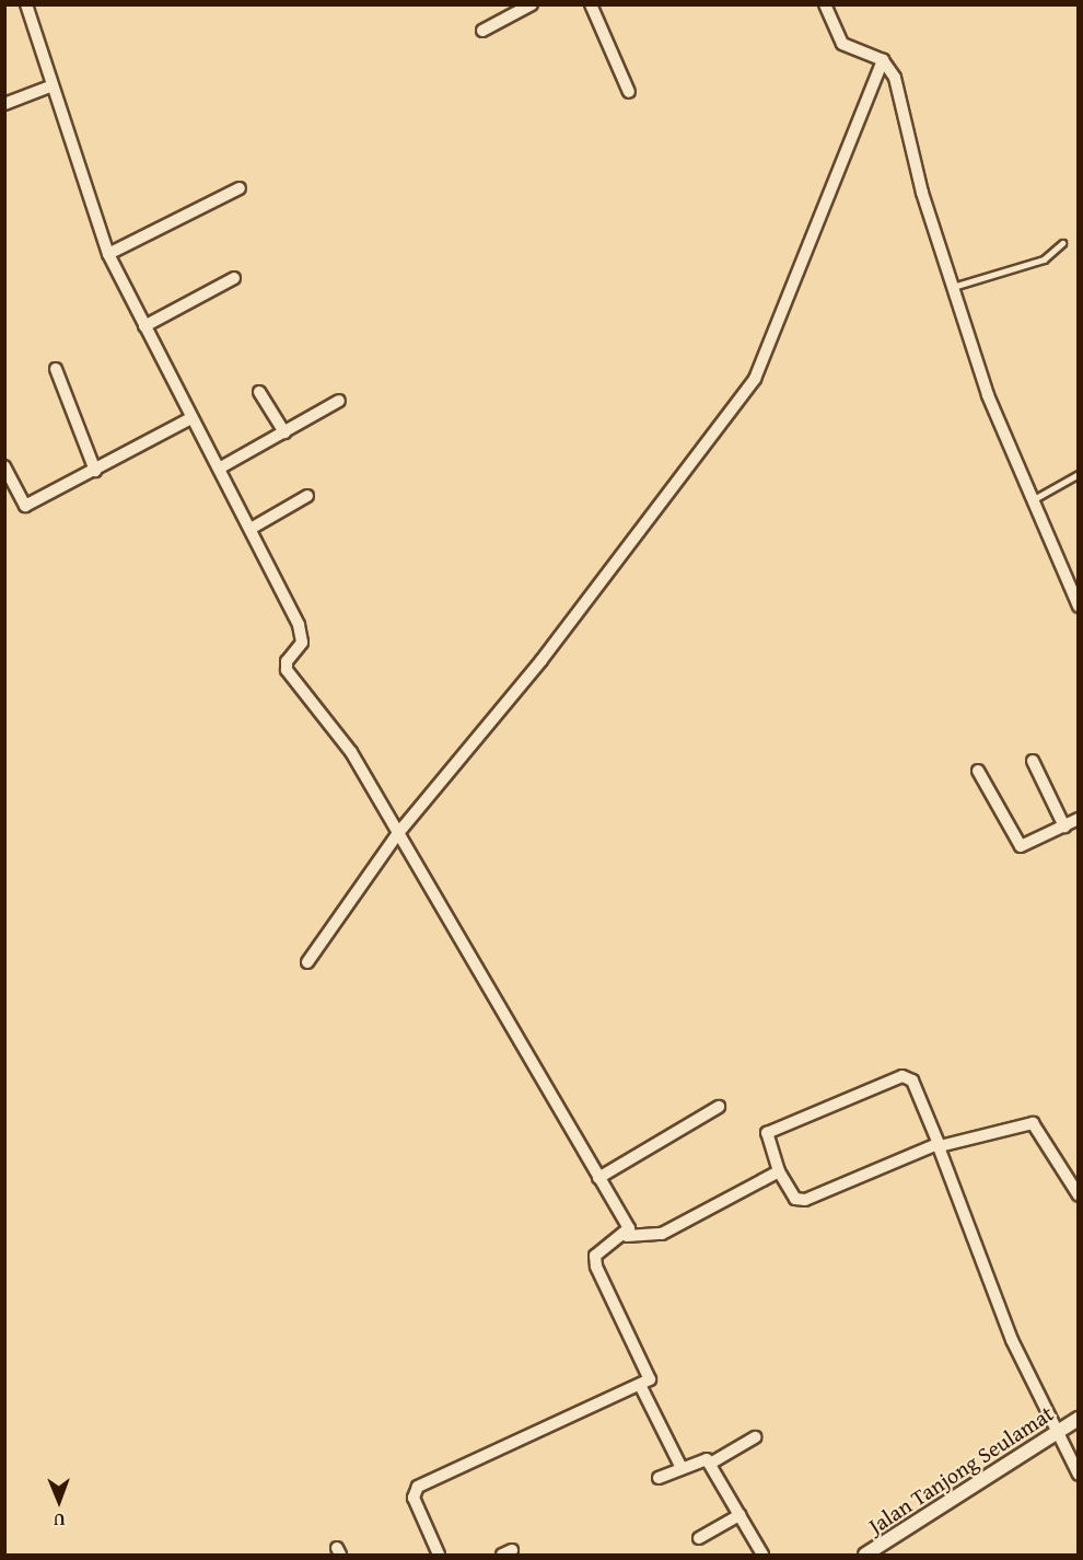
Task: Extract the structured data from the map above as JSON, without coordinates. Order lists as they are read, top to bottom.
{
  "streets": {
    "street": ["Jalan Tanjong Seulamat"]
  },
  "north": "bottom"
}
